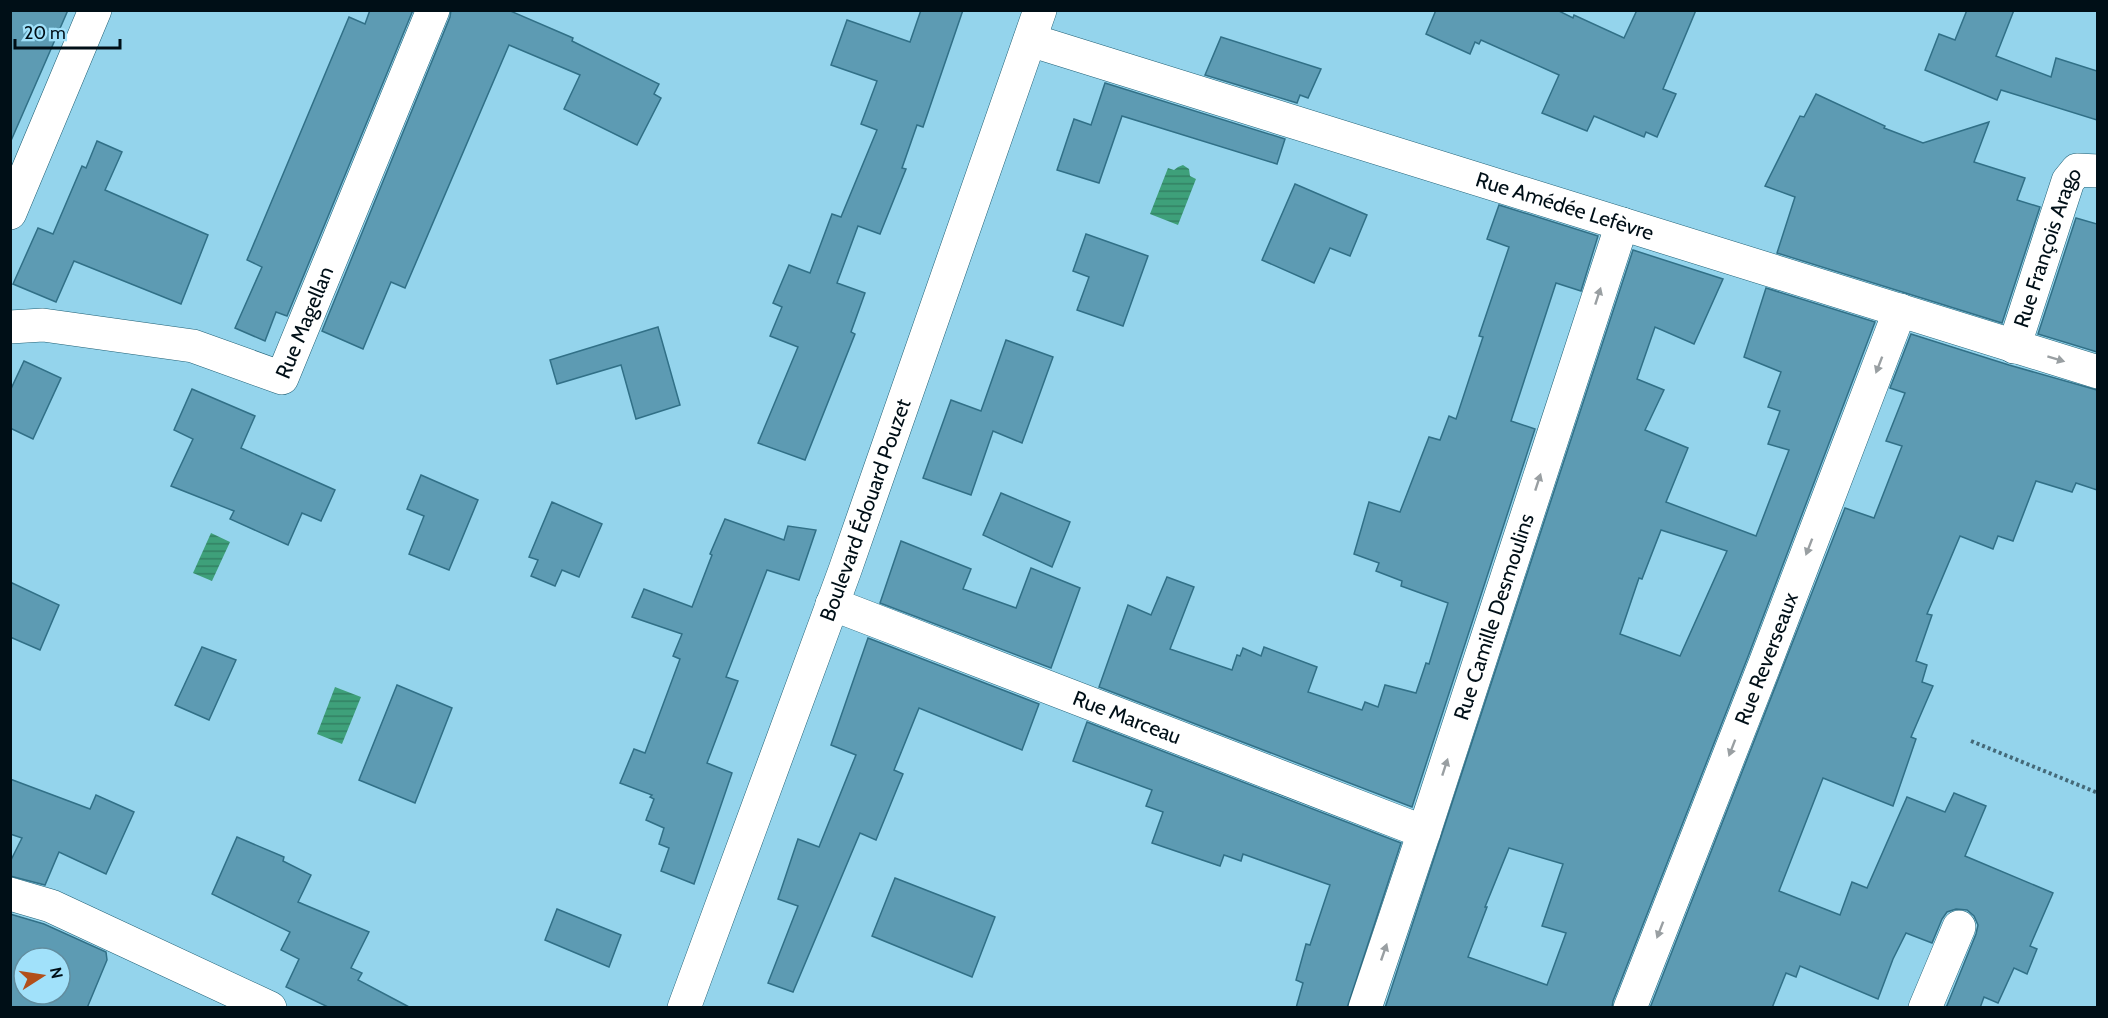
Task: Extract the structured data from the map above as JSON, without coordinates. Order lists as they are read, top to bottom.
{
  "streets": {
    "street": [
      "Rue Amédée Lefèvre",
      "Rue François Arago",
      "Rue Magellan",
      "Boulevard Édouard Pouzet",
      "Rue Camille Desmoulins",
      "Rue Reverseaux",
      "Rue Marceau"
    ]
  },
  "crossings": [
    ["Rue Amédée Lefèvre", "Rue François Arago"],
    ["Rue Amédée Lefèvre", "Boulevard Édouard Pouzet"],
    ["Rue Amédée Lefèvre", "Rue Camille Desmoulins"],
    ["Rue Amédée Lefèvre", "Rue Reverseaux"],
    ["Boulevard Édouard Pouzet", "Rue Marceau"],
    ["Rue Camille Desmoulins", "Rue Marceau"]
  ],
  "one_way": ["Rue Camille Desmoulins", "Rue Reverseaux"],
  "scale_bar": "20 m",
  "north": "right"
}
